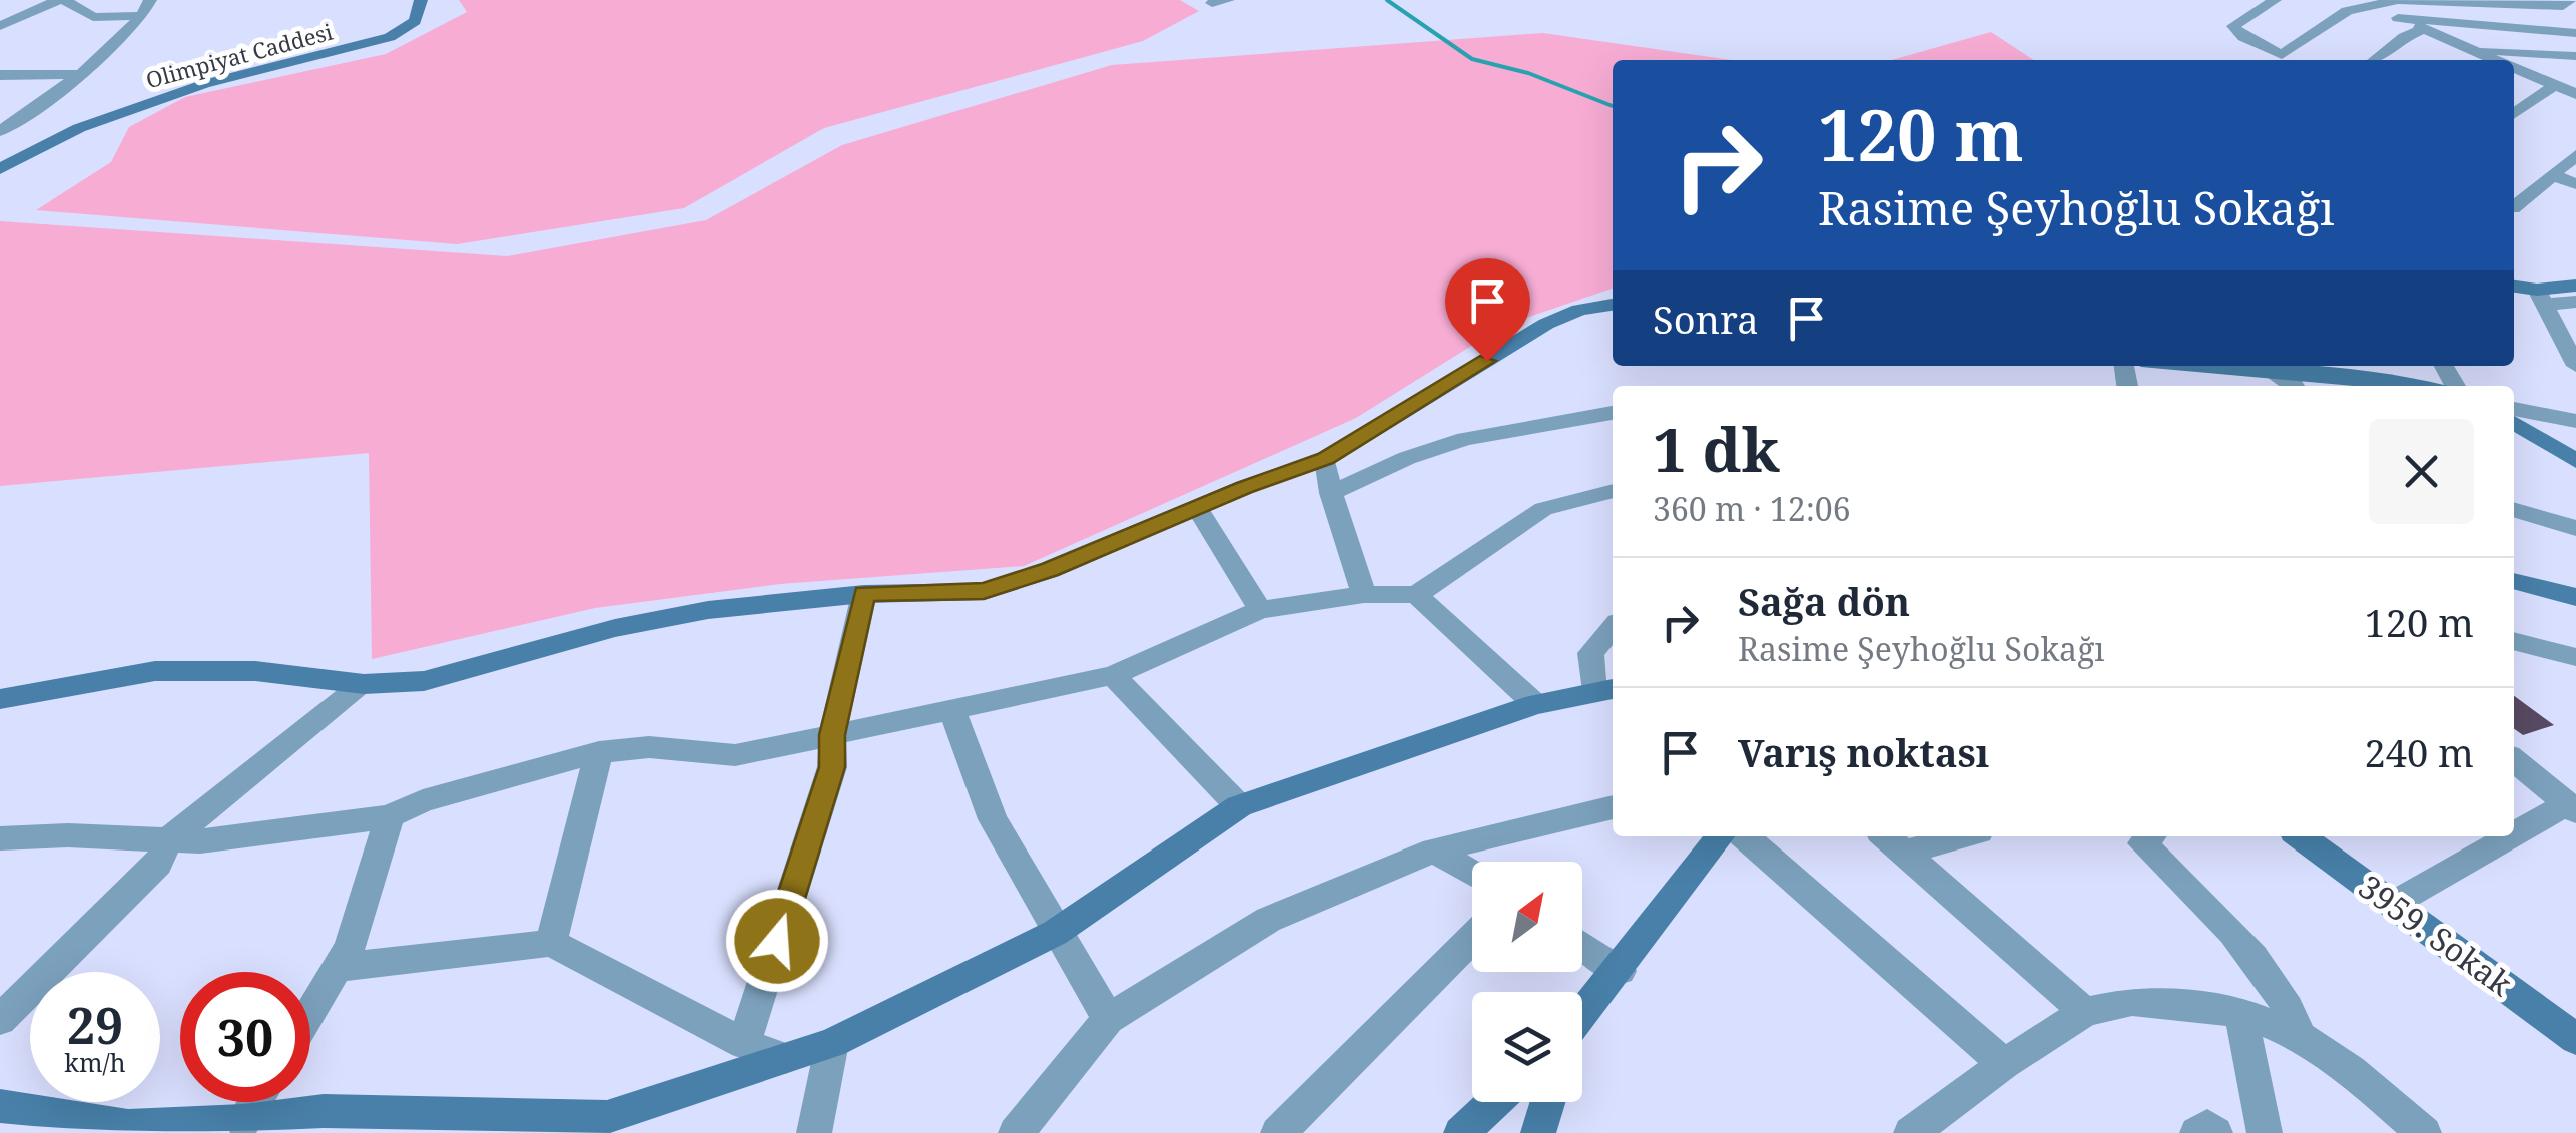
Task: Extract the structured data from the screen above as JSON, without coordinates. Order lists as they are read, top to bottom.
{
  "streets": {
    "street": ["Olimpiyat Caddesi", "3959. Sokak"]
  },
  "north": "top right",
  "page": {
    "turn": ["120 m", "Rasime Şeyhoğlu Sokağı"],
    "then": "Sonra",
    "heading": ["1 dk", "360 m · 12:06"],
    "list": [
      {
        "name": "Sağa dön",
        "note": "Rasime Şeyhoğlu Sokağı",
        "value": "120 m"
      },
      {
        "name": "Varış noktası",
        "value": "240 m"
      }
    ],
    "speed": "29 km/h",
    "limit": "30"
  }
}
